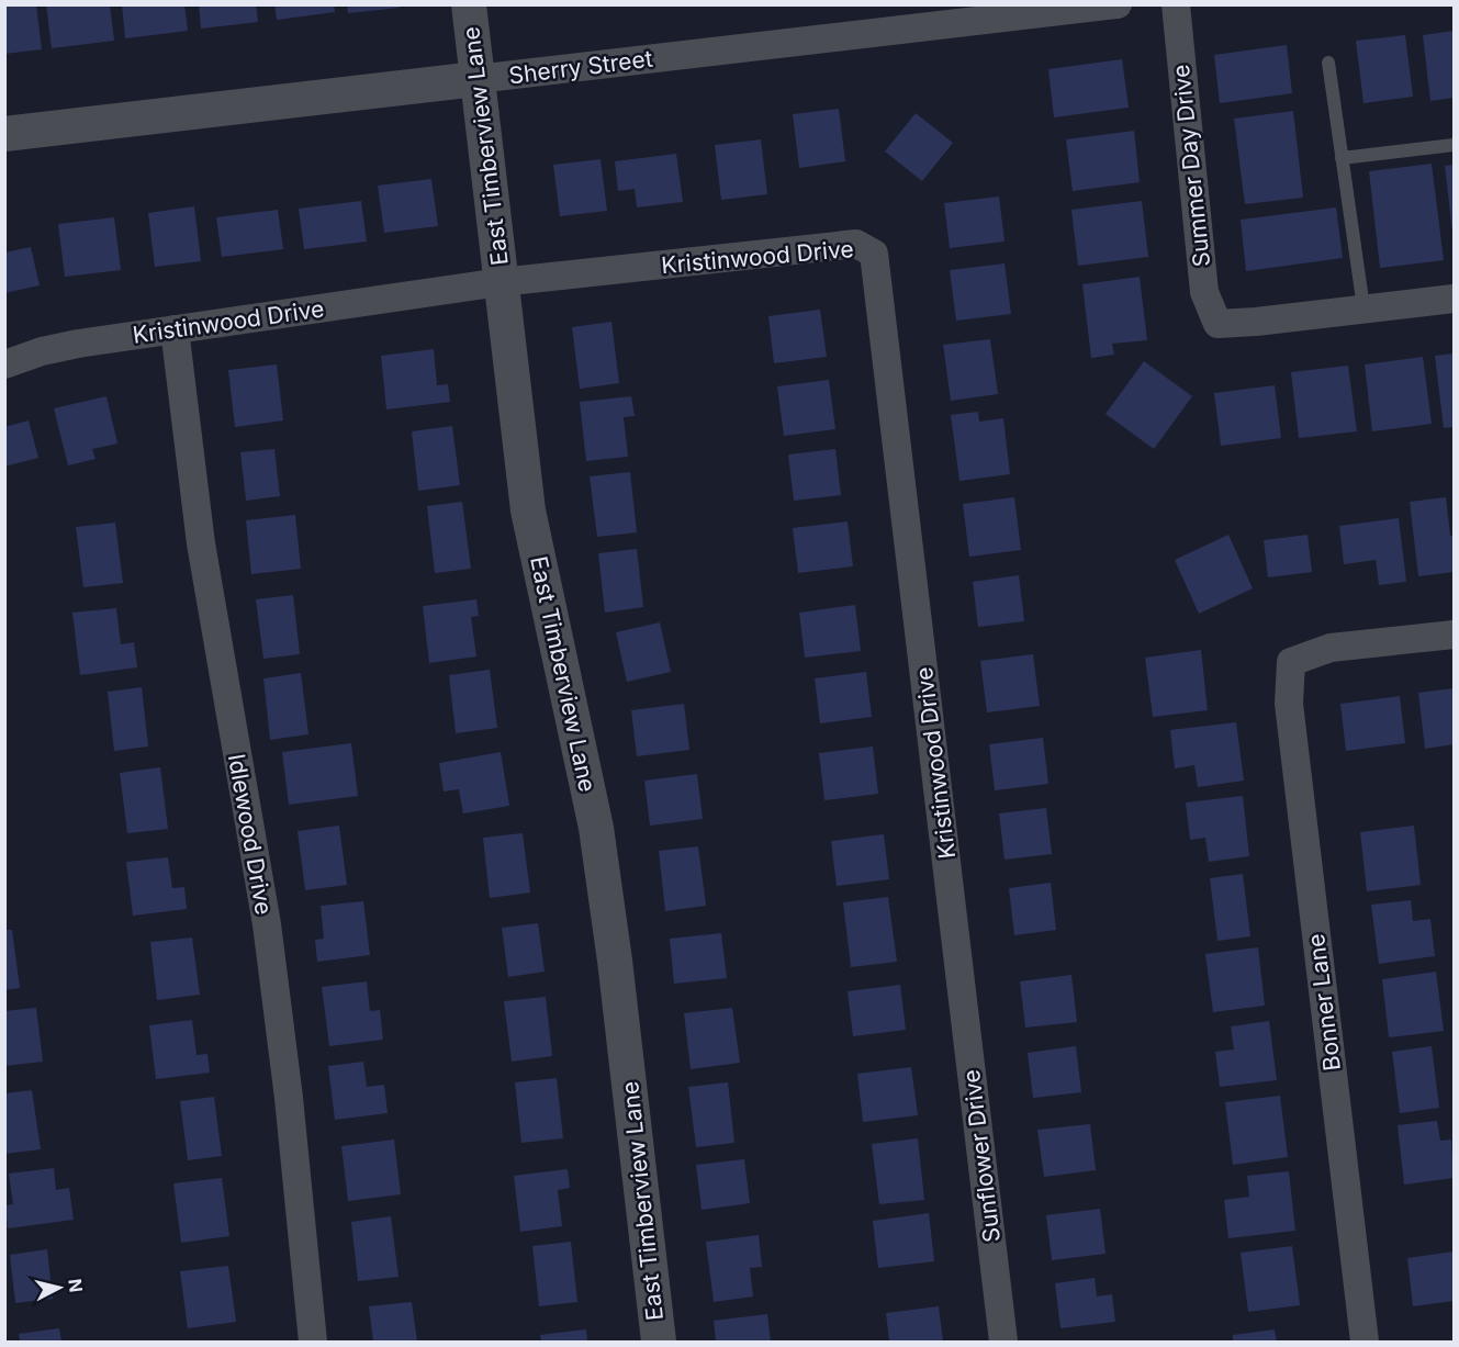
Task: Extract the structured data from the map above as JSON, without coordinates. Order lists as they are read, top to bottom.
{
  "streets": {
    "street": [
      "Sherry Street",
      "East Timberview Lane",
      "Summer Day Drive",
      "Kristinwood Drive",
      "Idlewood Drive",
      "Bonner Lane",
      "Sunflower Drive"
    ]
  },
  "crossings": [
    ["Sherry Street", "East Timberview Lane"],
    ["East Timberview Lane", "Kristinwood Drive"],
    ["Kristinwood Drive", "Idlewood Drive"],
    ["Kristinwood Drive", "Sunflower Drive"]
  ],
  "north": "right"
}
